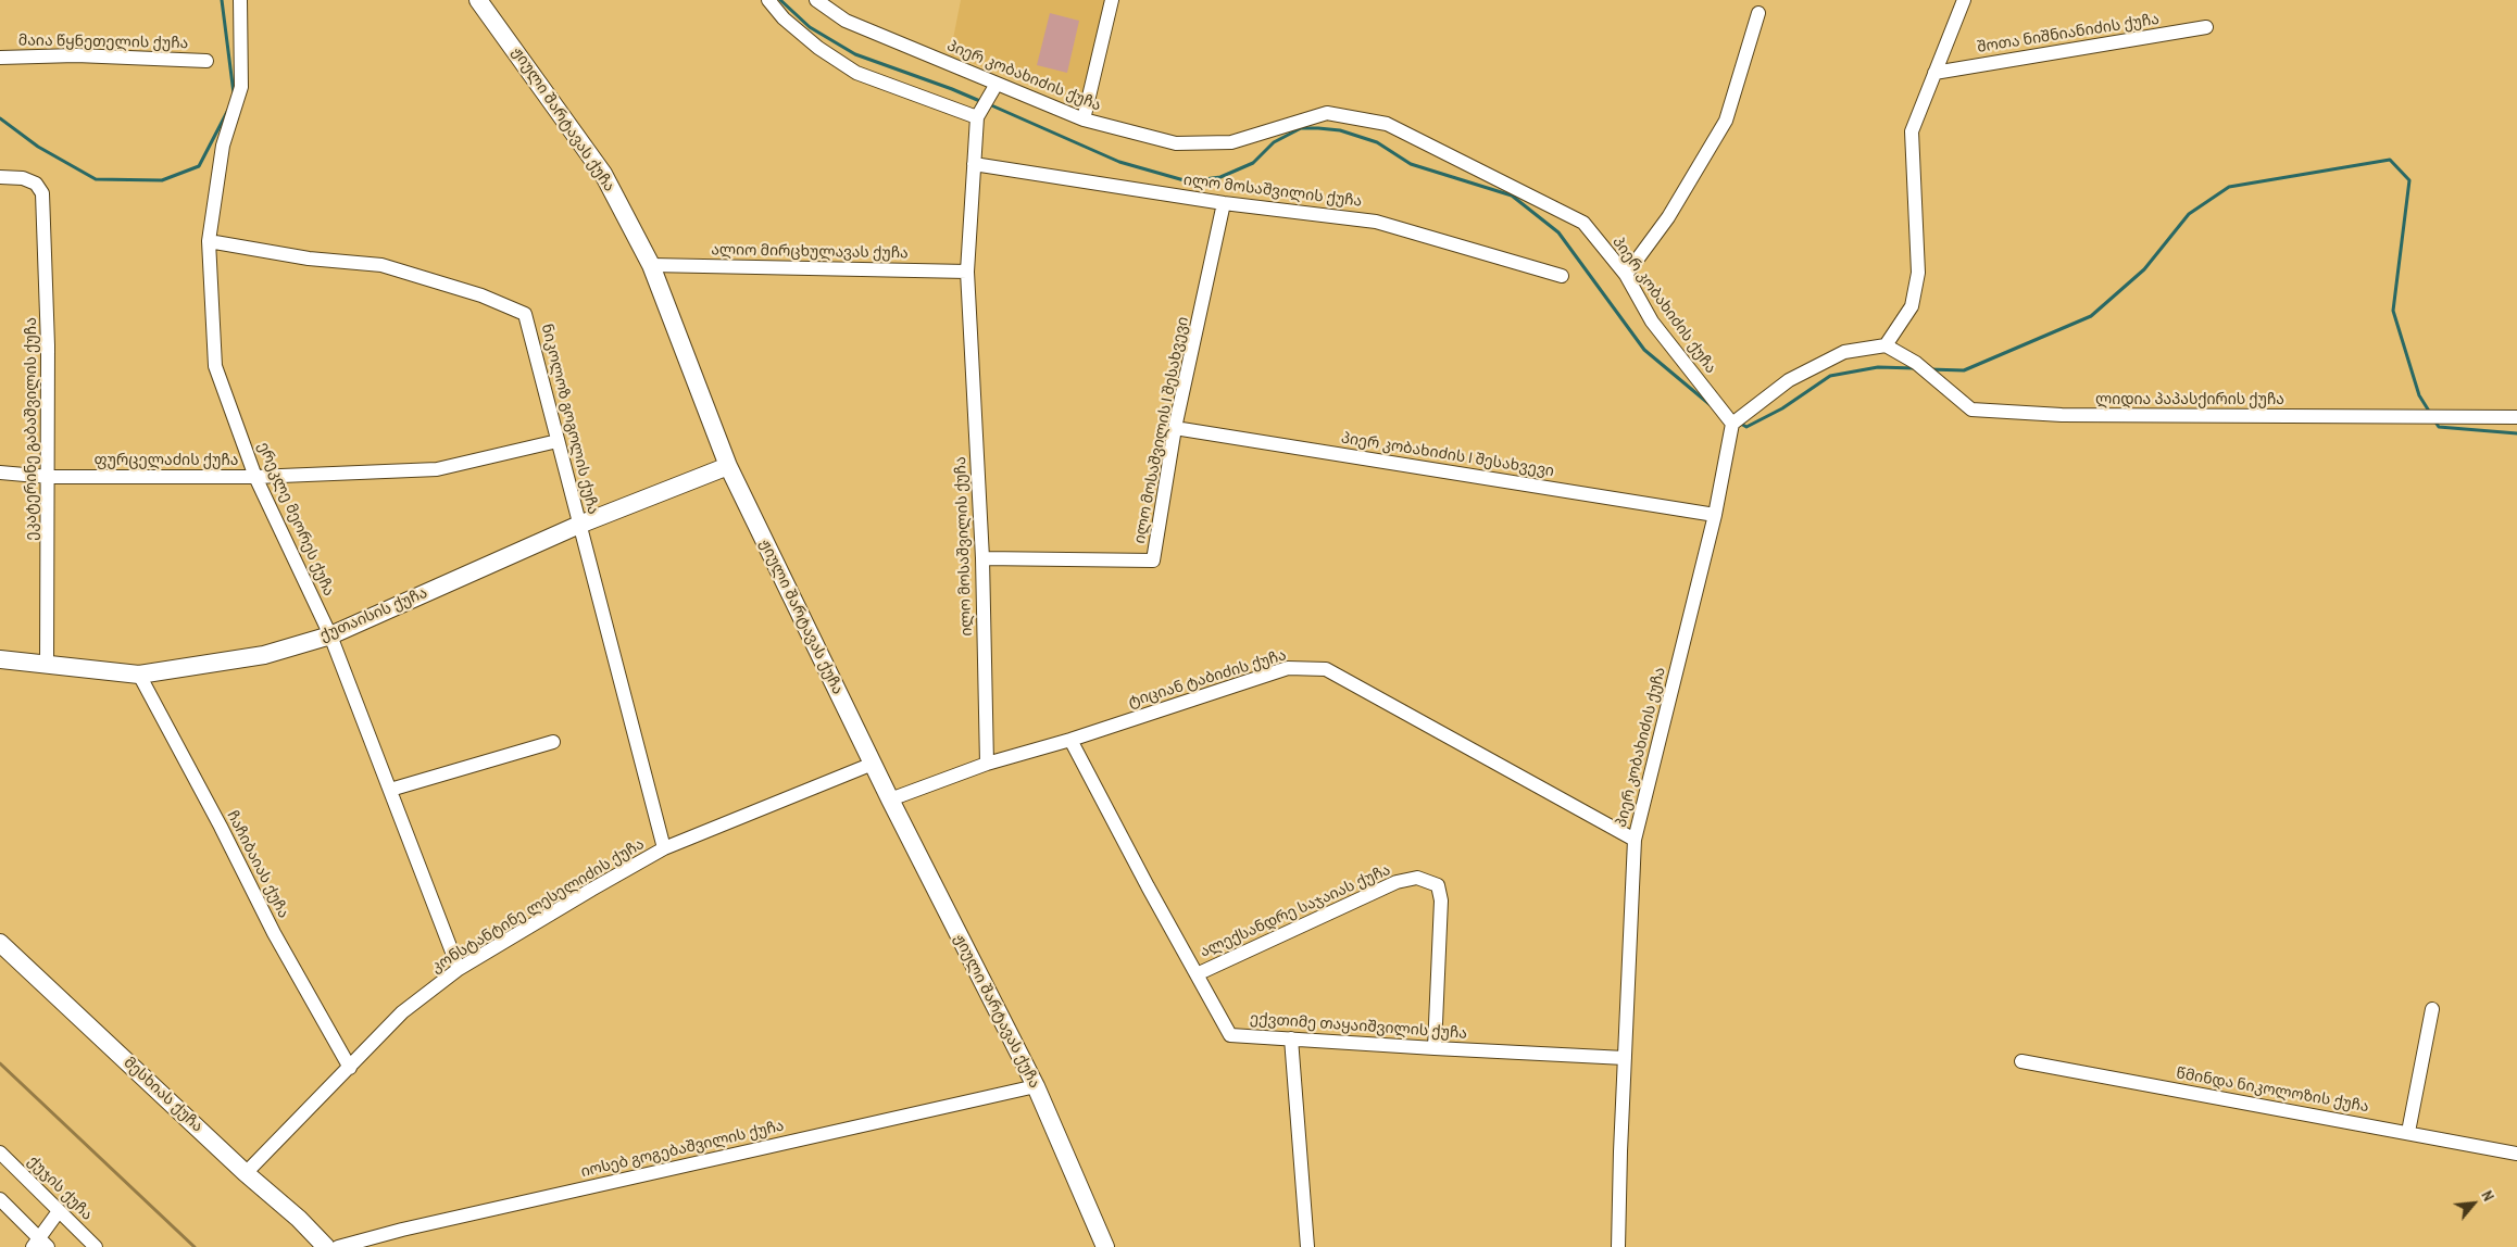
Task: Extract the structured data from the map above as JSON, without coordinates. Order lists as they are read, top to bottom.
{
  "streets": {
    "street": [
      "შოთა ნიშნიანიძის ქუჩა",
      "მაია წყნეთელის ქუჩა",
      "პიერ კობახიძის ქუჩა",
      "ჟიული შარტავას ქუჩა",
      "ილო მოსაშვილის ქუჩა",
      "ალიო მირცხულავას ქუჩა",
      "ლიდია პაპასქირის ქუჩა",
      "ნიკოლოზ გოგოლის ქუჩა",
      "ეკატერინე გაბაშვილის ქუჩა",
      "ილო მოსაშვილის I შესახვევი",
      "პიერ კობახიძის I შესახვევი",
      "ფურცელაძის ქუჩა",
      "ერეკლე მეორეს ქუჩა",
      "ქუთაისის ქუჩა",
      "ტიციან ტაბიძის ქუჩა",
      "ჩაჩიბაიას ქუჩა",
      "კონსტანტინე ლესელიძის ქუჩა",
      "ალექსანდრე საჯაიას ქუჩა",
      "ექვთიმე თაყაიშვილის ქუჩა",
      "წმინდა ნიკოლოზის ქუჩა",
      "მესხიას ქუჩა",
      "იოსებ გოგებაშვილის ქუჩა",
      "ქუჯის ქუჩა"
    ]
  },
  "crossings": [
    ["პიერ კობახიძის ქუჩა", "პიერ კობახიძის I შესახვევი"],
    ["პიერ კობახიძის ქუჩა", "ტიციან ტაბიძის ქუჩა"],
    ["პიერ კობახიძის ქუჩა", "ექვთიმე თაყაიშვილის ქუჩა"],
    ["ჟიული შარტავას ქუჩა", "ალიო მირცხულავას ქუჩა"],
    ["ჟიული შარტავას ქუჩა", "ქუთაისის ქუჩა"],
    ["ჟიული შარტავას ქუჩა", "ტიციან ტაბიძის ქუჩა"],
    ["ჟიული შარტავას ქუჩა", "კონსტანტინე ლესელიძის ქუჩა"],
    ["ჟიული შარტავას ქუჩა", "იოსებ გოგებაშვილის ქუჩა"],
    ["ილო მოსაშვილის ქუჩა", "ალიო მირცხულავას ქუჩა"],
    ["ილო მოსაშვილის ქუჩა", "ილო მოსაშვილის I შესახვევი"],
    ["ილო მოსაშვილის ქუჩა", "ტიციან ტაბიძის ქუჩა"],
    ["ნიკოლოზ გოგოლის ქუჩა", "ფურცელაძის ქუჩა"],
    ["ნიკოლოზ გოგოლის ქუჩა", "ერეკლე მეორეს ქუჩა"],
    ["ნიკოლოზ გოგოლის ქუჩა", "ქუთაისის ქუჩა"],
    ["ნიკოლოზ გოგოლის ქუჩა", "კონსტანტინე ლესელიძის ქუჩა"],
    ["ეკატერინე გაბაშვილის ქუჩა", "ფურცელაძის ქუჩა"],
    ["ეკატერინე გაბაშვილის ქუჩა", "ქუთაისის ქუჩა"],
    ["ილო მოსაშვილის I შესახვევი", "პიერ კობახიძის I შესახვევი"],
    ["ფურცელაძის ქუჩა", "ერეკლე მეორეს ქუჩა"],
    ["ერეკლე მეორეს ქუჩა", "ქუთაისის ქუჩა"],
    ["ერეკლე მეორეს ქუჩა", "კონსტანტინე ლესელიძის ქუჩა"],
    ["ქუთაისის ქუჩა", "ჩაჩიბაიას ქუჩა"],
    ["ტიციან ტაბიძის ქუჩა", "ექვთიმე თაყაიშვილის ქუჩა"],
    ["ჩაჩიბაიას ქუჩა", "კონსტანტინე ლესელიძის ქუჩა"],
    ["კონსტანტინე ლესელიძის ქუჩა", "მესხიას ქუჩა"],
    ["ალექსანდრე საჯაიას ქუჩა", "ექვთიმე თაყაიშვილის ქუჩა"]
  ],
  "north": "top right"
}
